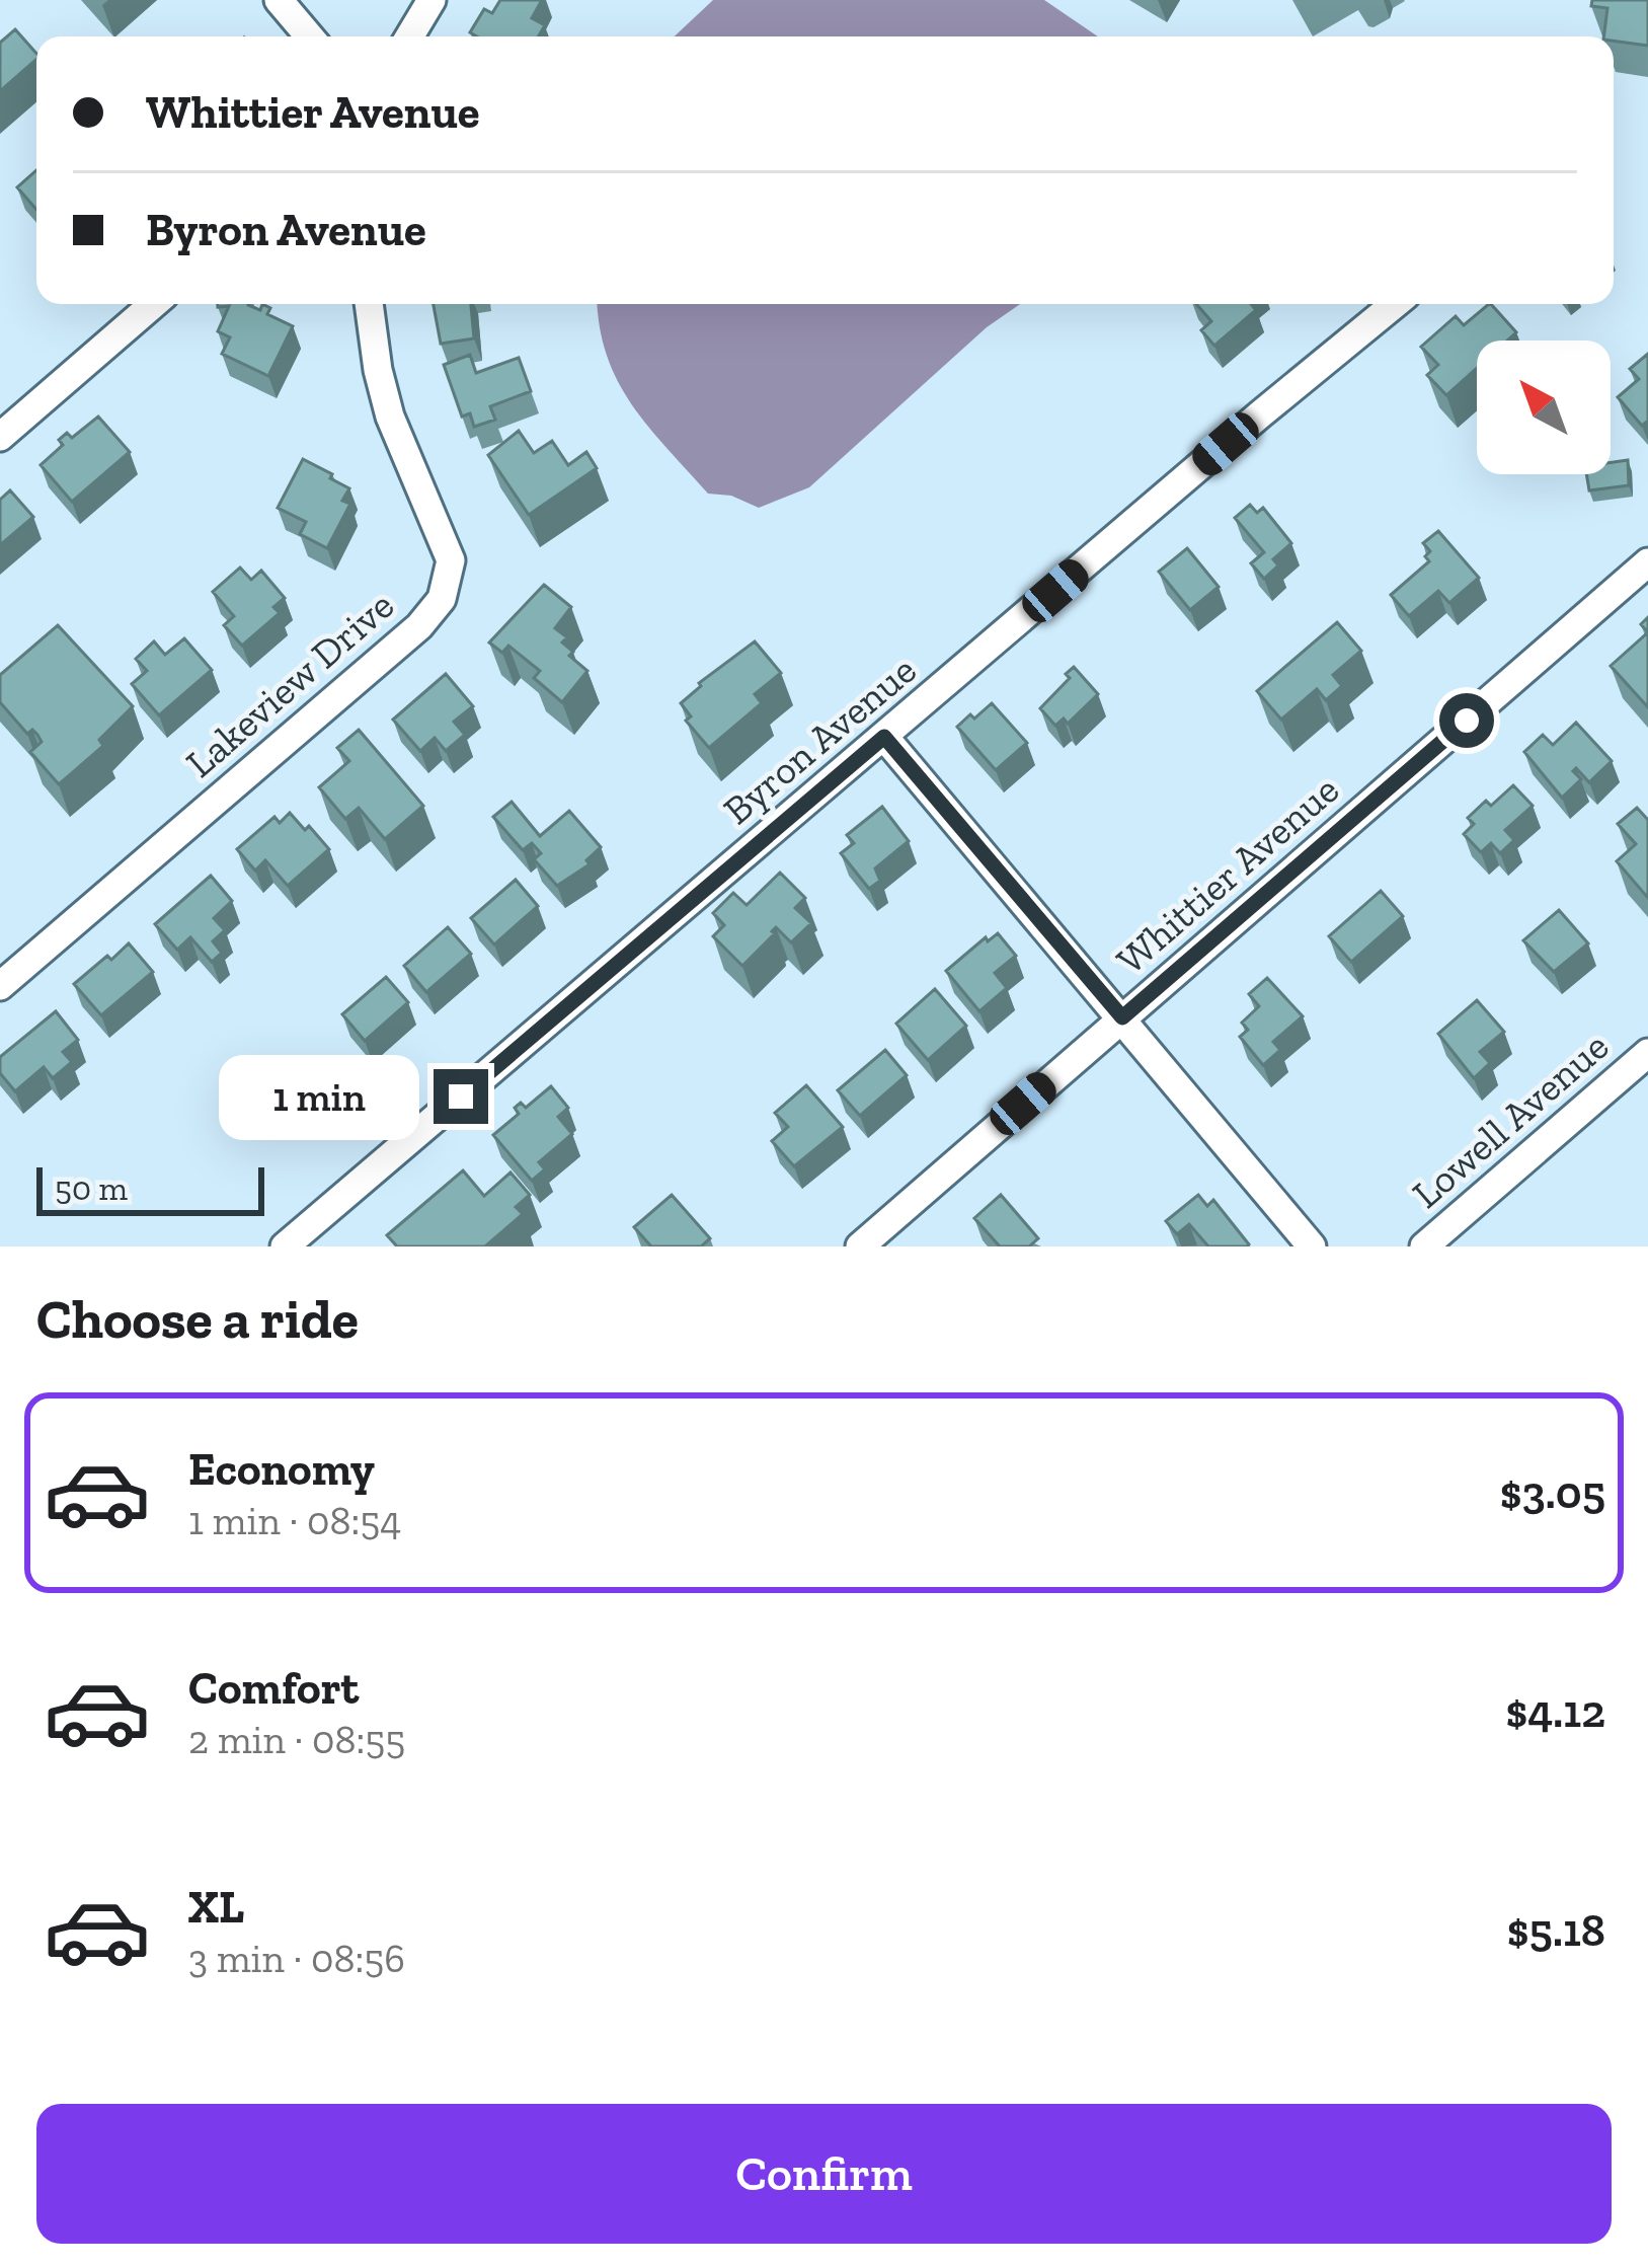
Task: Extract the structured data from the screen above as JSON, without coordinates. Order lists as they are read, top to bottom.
{
  "streets": {
    "street": [
      "Lakeview Drive",
      "Byron Avenue",
      "Whittier Avenue",
      "Lowell Avenue"
    ]
  },
  "scale_bar": "50 m",
  "north": "top left",
  "page": {
    "banner": ["Whittier Avenue", "Byron Avenue"],
    "bubble": "1 min",
    "scale": "50 m",
    "heading": "Choose a ride",
    "list": [
      {
        "name": "Economy",
        "note": "1 min · 08:54",
        "value": "$3.05"
      },
      {
        "name": "Comfort",
        "note": "2 min · 08:55",
        "value": "$4.12"
      },
      {
        "name": "XL",
        "note": "3 min · 08:56",
        "value": "$5.18"
      }
    ],
    "buttons": "Confirm"
  }
}
